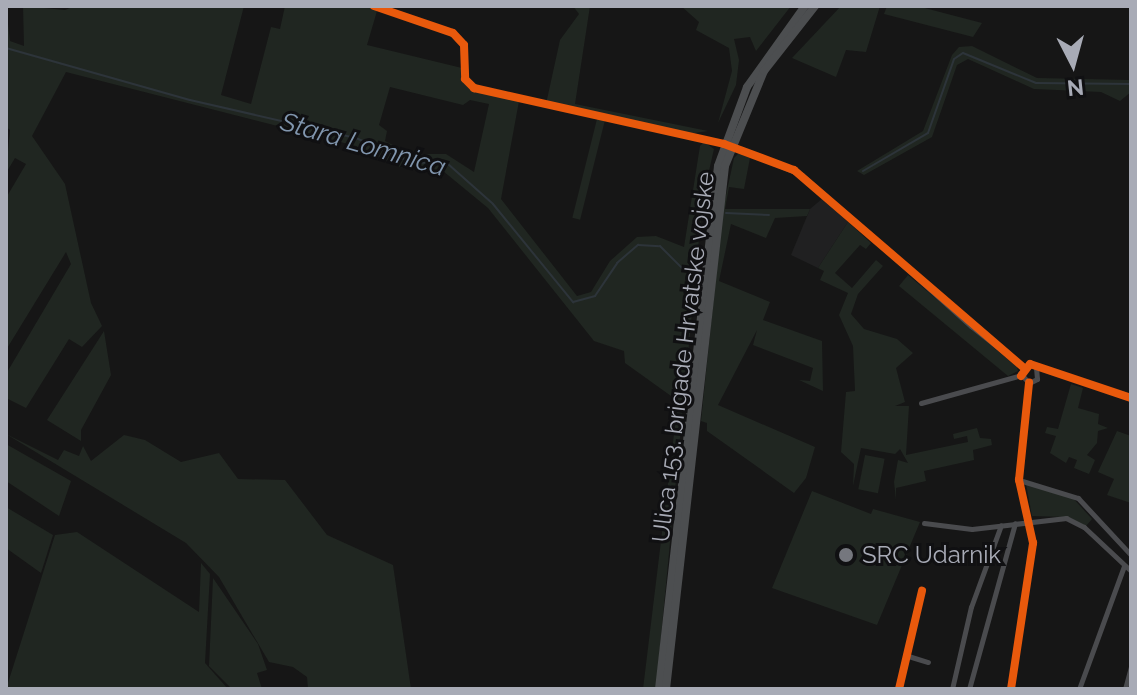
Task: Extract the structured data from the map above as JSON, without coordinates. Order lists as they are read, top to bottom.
{
  "streets": {
    "main road": ["Ulica 153. brigade Hrvatske vojske"]
  },
  "water": ["Stara Lomnica"],
  "places": ["SRC Udarnik"],
  "north": "bottom"
}
